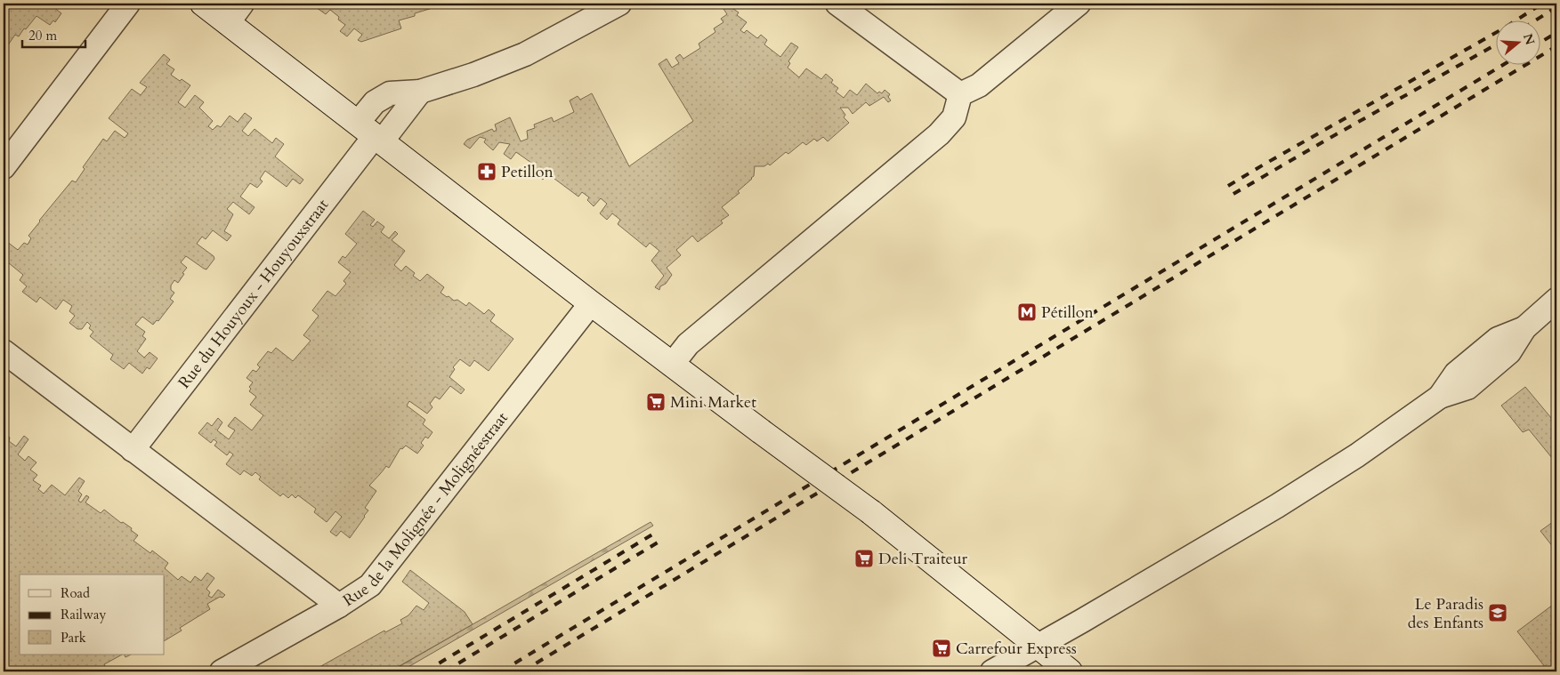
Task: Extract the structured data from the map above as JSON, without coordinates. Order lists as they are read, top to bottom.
{
  "streets": {
    "street": ["Rue du Houyoux - Houyouxstraat", "Rue de la Molignée - Molignéestraat"]
  },
  "places": {
    "pharmacy": ["Petillon"],
    "metro station": ["Pétillon"],
    "supermarket": ["Mini Market", "Deli Traiteur", "Carrefour Express"],
    "school or university": ["Le Paradis des Enfants"]
  },
  "legend": ["Road", "Railway", "Park"],
  "scale_bar": "20 m",
  "north": "right"
}
